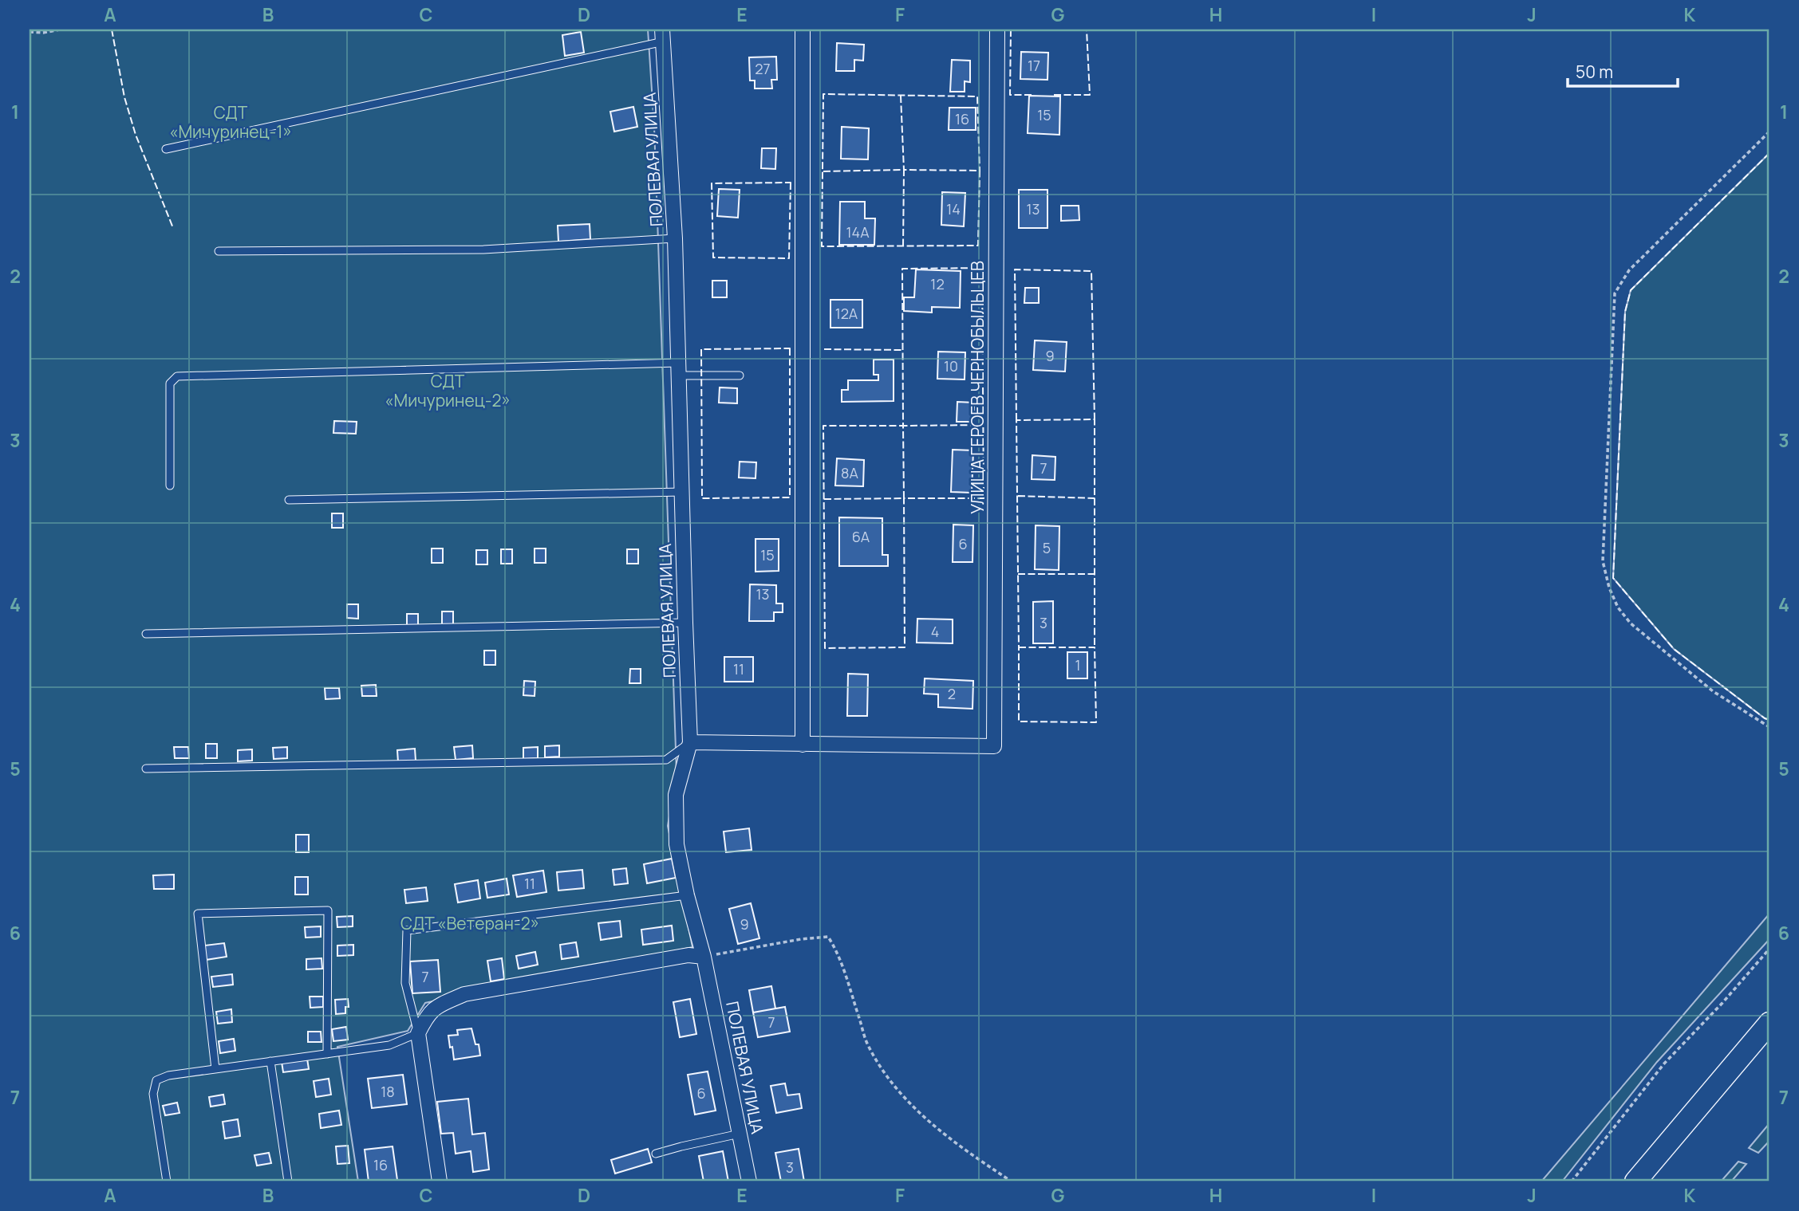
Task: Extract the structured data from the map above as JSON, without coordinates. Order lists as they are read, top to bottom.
{
  "streets": {
    "street": ["ПОЛЕВАЯ УЛИЦА", "УЛИЦА ГЕРОЕВ ЧЕРНОБЫЛЬЦЕВ"]
  },
  "parks": ["СДТ «Мичуринец-1»", "СДТ «Мичуринец-2»", "СДТ «Ветеран-2»"],
  "house_numbers": [
    "17",
    "27",
    "15",
    "16",
    "14",
    "13",
    "14А",
    "12",
    "12А",
    "9",
    "10",
    "7",
    "8А",
    "6А",
    "6",
    "5",
    "15",
    "13",
    "3",
    "4",
    "1",
    "11",
    "2",
    "11",
    "9",
    "7",
    "7",
    "18",
    "6",
    "16",
    "3"
  ],
  "scale_bar": "50 m",
  "grid": {
    "columns": [
      "A",
      "B",
      "C",
      "D",
      "E",
      "F",
      "G",
      "H",
      "I",
      "J",
      "K"
    ],
    "rows": [
      "1",
      "2",
      "3",
      "4",
      "5",
      "6",
      "7"
    ]
  }
}
